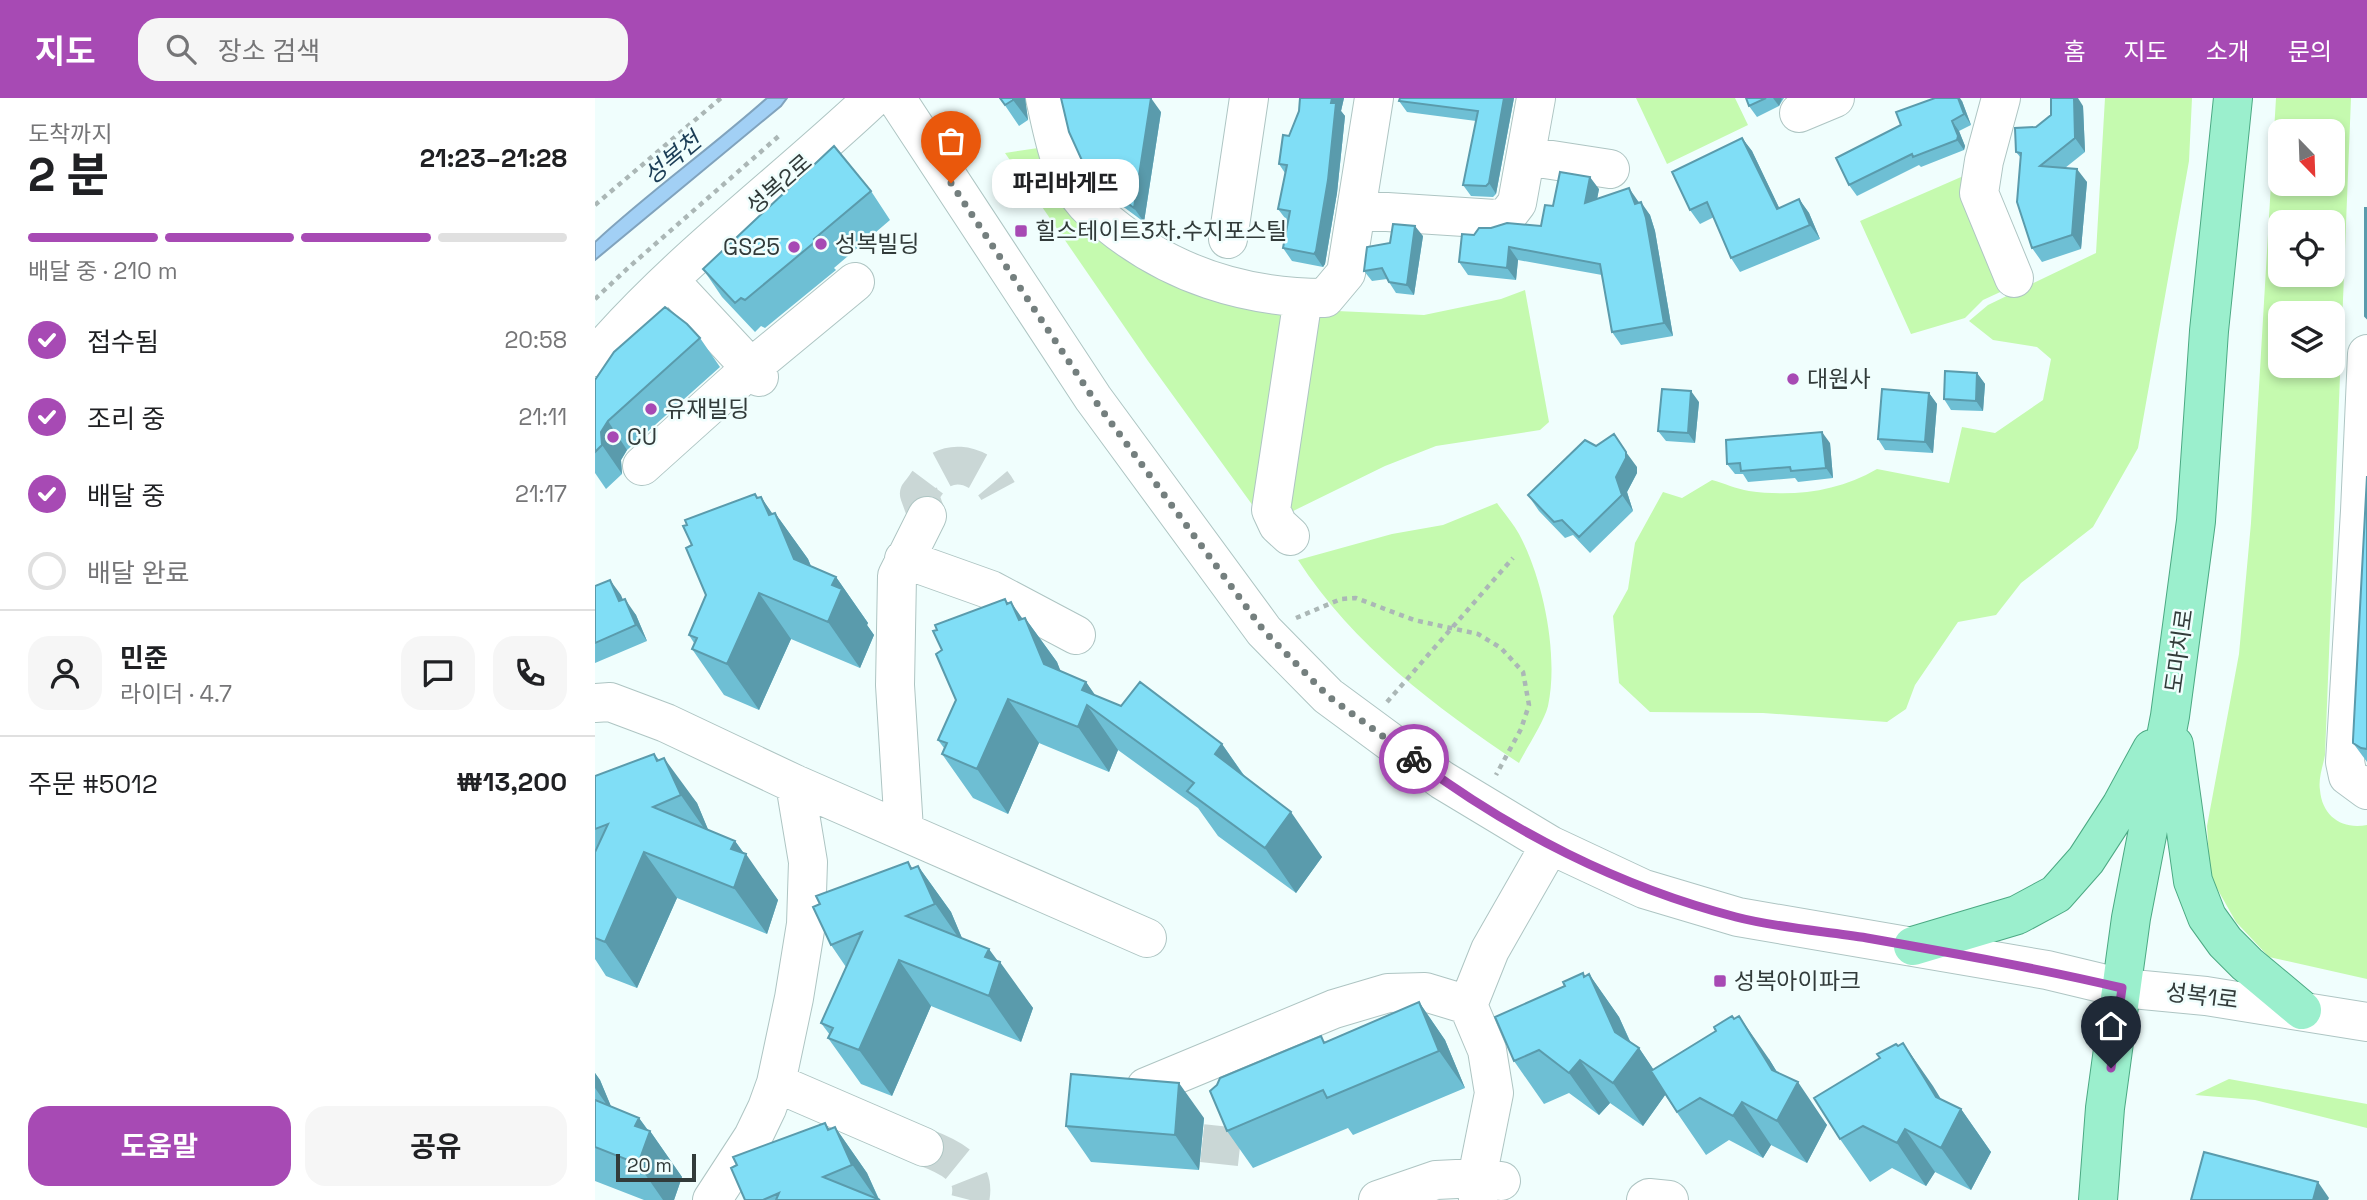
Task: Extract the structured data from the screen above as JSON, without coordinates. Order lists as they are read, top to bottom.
{
  "streets": {
    "main road": ["도마치로"],
    "street": ["성복2로", "성복1로"]
  },
  "crossings": [
    ["도마치로", "성복1로"]
  ],
  "water": ["성복천"],
  "places": {
    "other": [
      "파리바게뜨",
      "성복빌딩",
      "GS25",
      "대원사",
      "유재빌딩",
      "CU"
    ],
    "transit": ["힐스테이트3차.수지포스틸", "성복아이파크"]
  },
  "scale_bar": "20 m",
  "north": "bottom right",
  "page": {
    "header": "지도",
    "search": "장소 검색",
    "nav": [
      "홈",
      "지도",
      "소개",
      "문의"
    ],
    "heading": ["2 분", "도착까지", "21:23–21:28"],
    "panel": [
      "민준",
      "라이더 · 4.7",
      "주문 #5012",
      "₩13,200"
    ],
    "bubble": "파리바게뜨",
    "bar": "배달 중 · 210 m",
    "list": [
      ["접수됨", "20:58"],
      ["조리 중", "21:11"],
      ["배달 중", "21:17"],
      "배달 완료"
    ],
    "buttons": ["도움말", "공유"],
    "scale": "20 m"
  }
}
